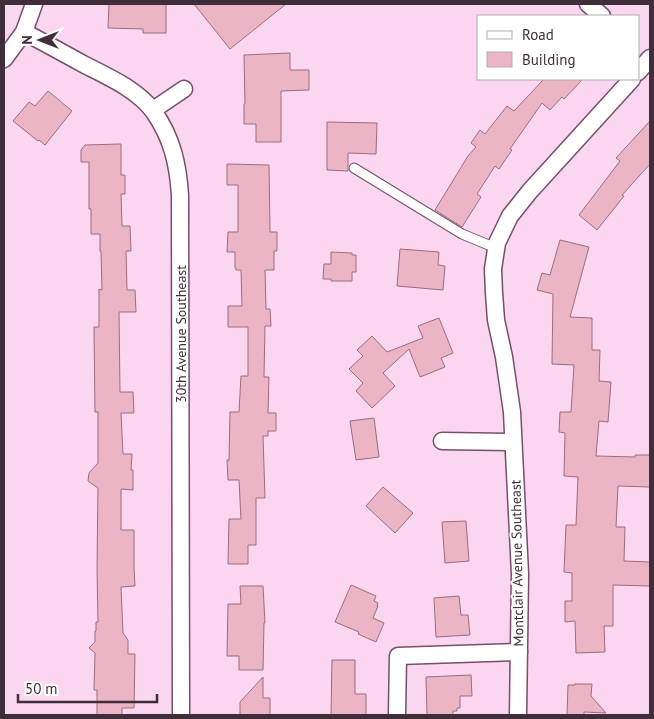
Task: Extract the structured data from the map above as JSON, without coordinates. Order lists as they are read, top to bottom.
{
  "streets": {
    "street": ["30th Avenue Southeast", "Montclair Avenue Southeast"]
  },
  "legend": ["Road", "Building"],
  "scale_bar": "50 m",
  "north": "left"
}
